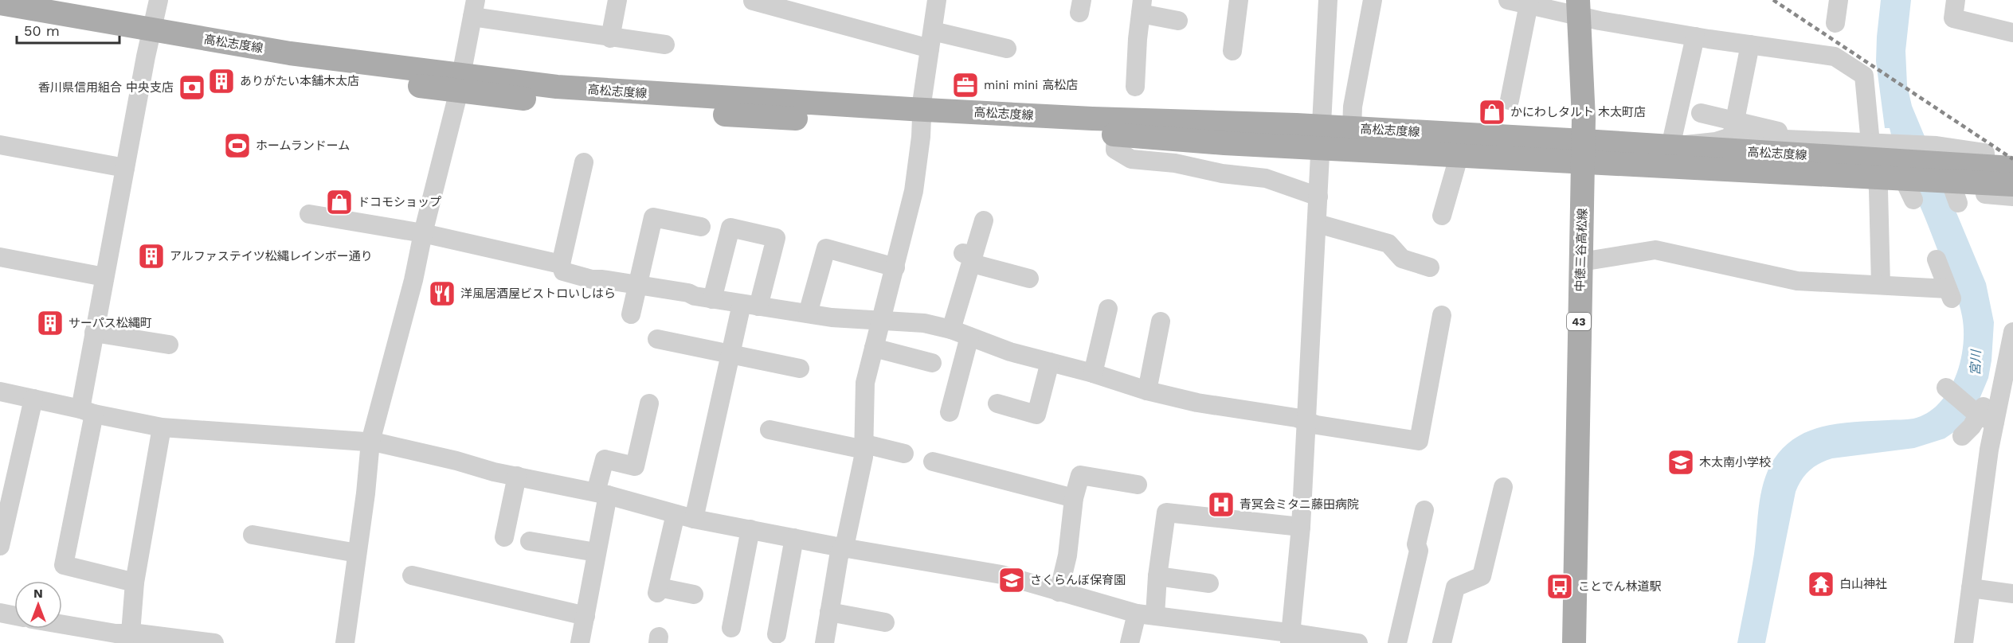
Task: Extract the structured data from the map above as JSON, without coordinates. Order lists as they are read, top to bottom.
{
  "streets": {
    "main road": ["高松志度線", "中徳三谷高松線", "43"]
  },
  "crossings": [
    ["高松志度線", "中徳三谷高松線"]
  ],
  "water": ["宮川"],
  "places": {
    "building": ["ありがたい本舗木太店", "アルファステイツ松縄レインボー通り", "サーパス松縄町"],
    "office": ["mini mini 高松店"],
    "bank": ["香川県信用組合 中央支店"],
    "shop": ["かにわしタルト 木太町店", "ドコモショップ"],
    "sports": ["ホームランドーム"],
    "restaurant": ["洋風居酒屋ビストロいしはら"],
    "school or university": ["木太南小学校", "さくらんぼ保育園"],
    "hospital": ["青冥会ミタニ藤田病院"],
    "temple": ["白山神社"],
    "bus stop": ["ことでん林道駅"]
  },
  "scale_bar": "50 m",
  "north": "top"
}
